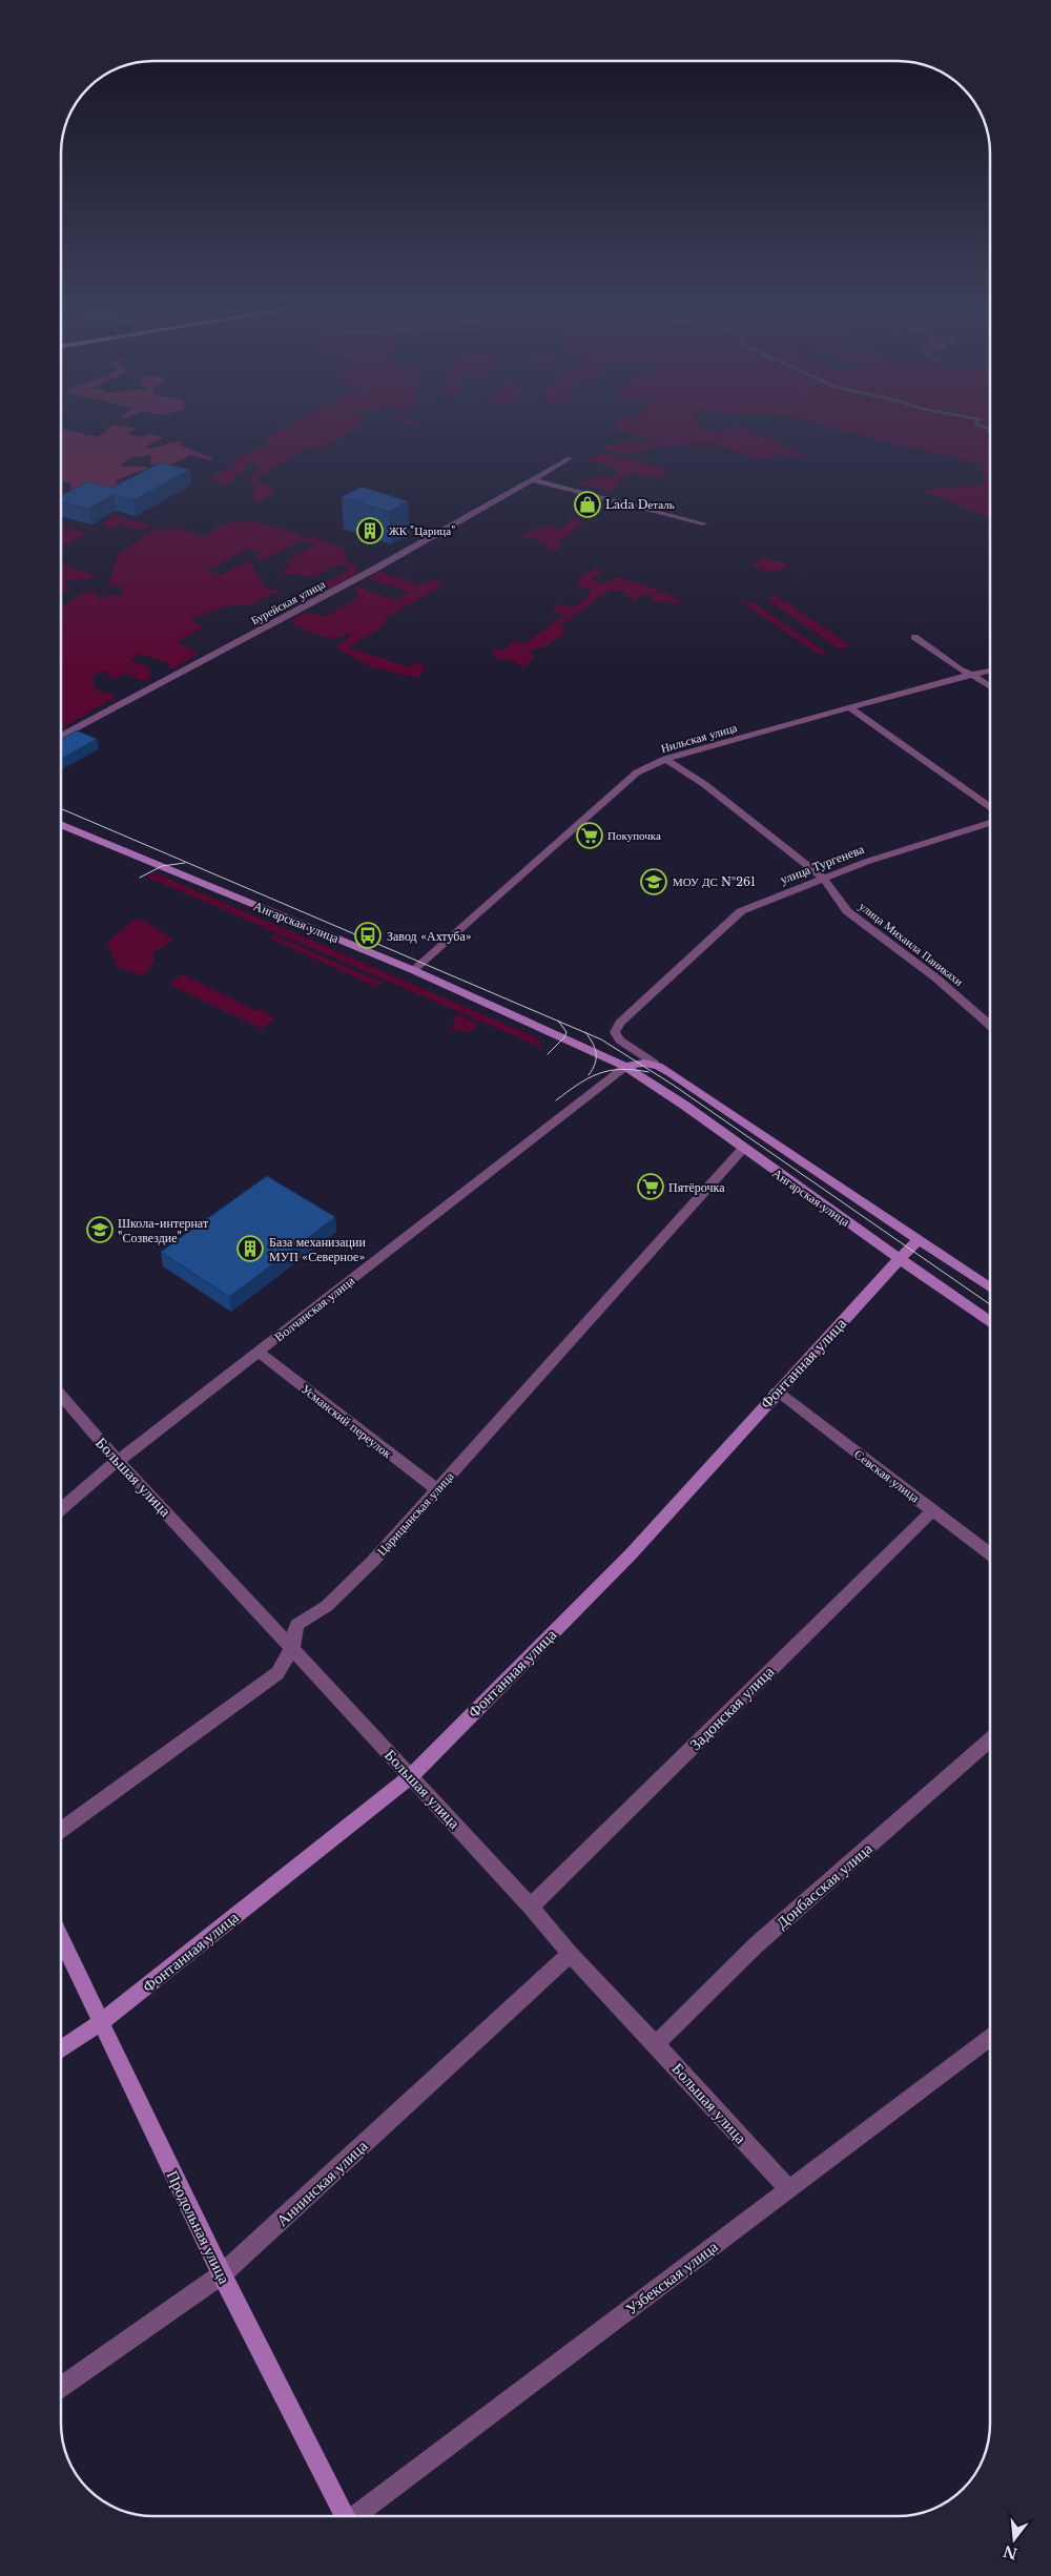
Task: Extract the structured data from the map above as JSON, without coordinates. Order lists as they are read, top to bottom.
{
  "streets": {
    "main road": ["Ангарская улица", "Фонтанная улица", "Продольная улица"],
    "street": [
      "Бурейская улица",
      "Нильская улица",
      "улица Тургенева",
      "улица Михаила Паникахи",
      "Волчанская улица",
      "Усманский переулок",
      "Севская улица",
      "Большая улица",
      "Царицынская улица",
      "Задонская улица",
      "Донбасская улица",
      "Аннинская улица",
      "Узбекская улица"
    ]
  },
  "crossings": [
    ["Нильская улица", "Ангарская улица"],
    ["Нильская улица", "улица Михаила Паникахи"],
    ["улица Тургенева", "Ангарская улица"],
    ["улица Тургенева", "улица Михаила Паникахи"],
    ["Ангарская улица", "Волчанская улица"],
    ["Ангарская улица", "Фонтанная улица"],
    ["Ангарская улица", "Царицынская улица"],
    ["Волчанская улица", "Усманский переулок"],
    ["Волчанская улица", "Большая улица"],
    ["Фонтанная улица", "Севская улица"],
    ["Фонтанная улица", "Большая улица"],
    ["Фонтанная улица", "Продольная улица"],
    ["Усманский переулок", "Царицынская улица"],
    ["Севская улица", "Задонская улица"],
    ["Большая улица", "Царицынская улица"],
    ["Большая улица", "Задонская улица"],
    ["Большая улица", "Донбасская улица"],
    ["Большая улица", "Аннинская улица"],
    ["Большая улица", "Узбекская улица"],
    ["Аннинская улица", "Продольная улица"]
  ],
  "places": {
    "shop": ["Lada Dеталь"],
    "building": ["ЖК \"Царица\"", "База механизации МУП «Северное»"],
    "supermarket": ["Покупочка", "Пятёрочка"],
    "school or university": ["МОУ ДС №261", "Школа-интернат \"Созвездие\""],
    "bus stop": ["Завод «Ахтуба»"]
  },
  "north": "bottom"
}
